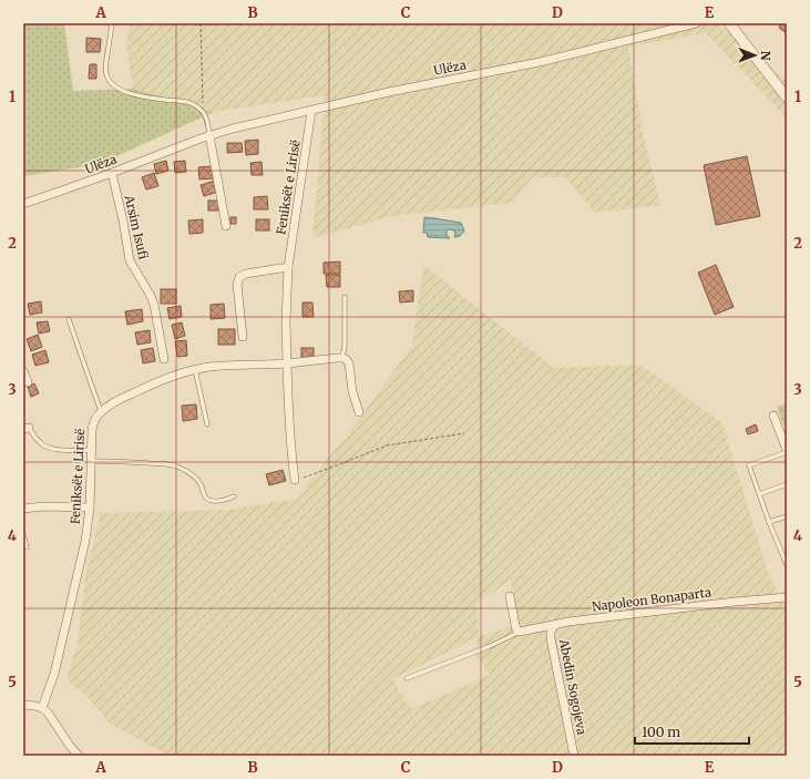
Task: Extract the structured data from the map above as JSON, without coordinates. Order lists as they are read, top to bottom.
{
  "streets": {
    "street": [
      "Ulëza",
      "Feniksët e Lirisë",
      "Arsim Isufi",
      "Napoleon Bonaparta",
      "Abedin Sogojeva"
    ]
  },
  "crossings": [
    ["Ulëza", "Feniksët e Lirisë"],
    ["Ulëza", "Arsim Isufi"],
    ["Napoleon Bonaparta", "Abedin Sogojeva"]
  ],
  "scale_bar": "100 m",
  "north": "right",
  "grid": {
    "columns": [
      "A",
      "B",
      "C",
      "D",
      "E"
    ],
    "rows": [
      "1",
      "2",
      "3",
      "4",
      "5"
    ]
  }
}
